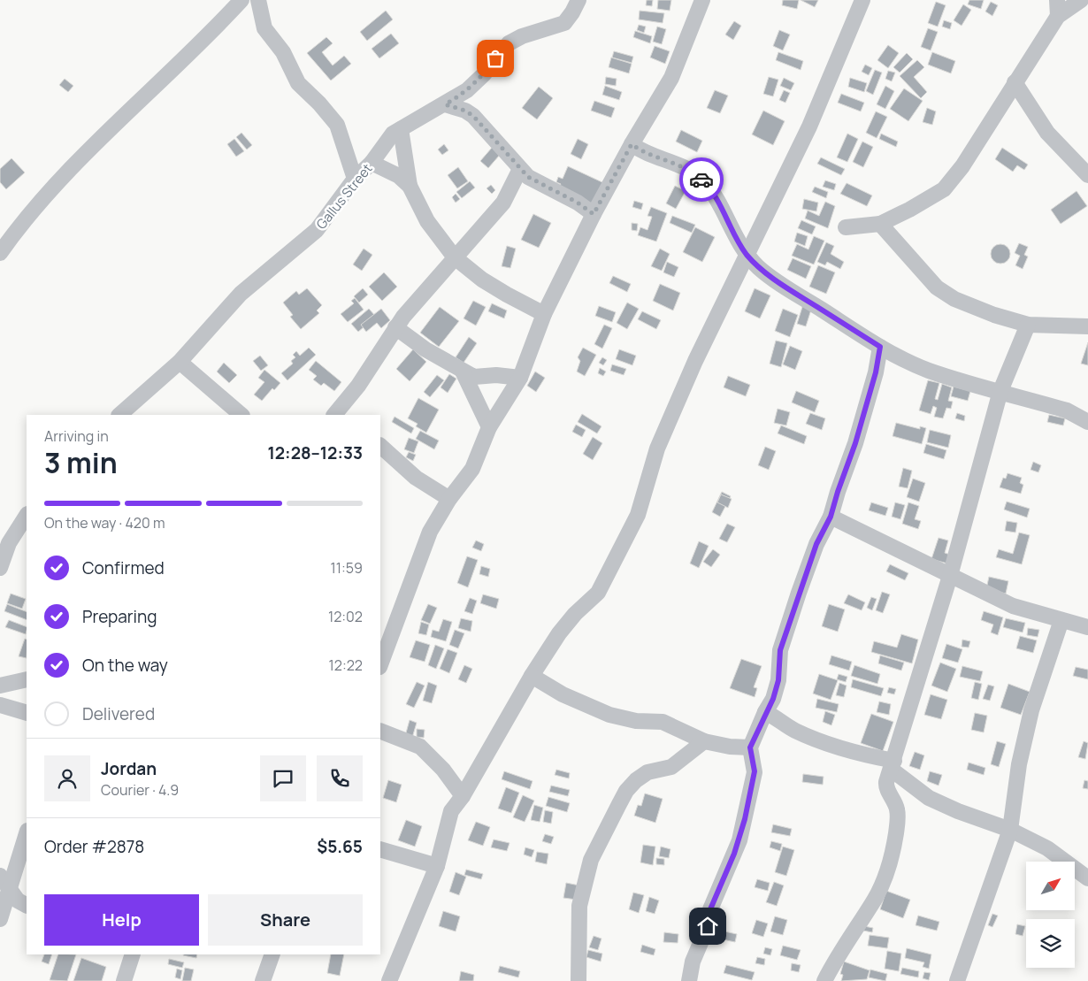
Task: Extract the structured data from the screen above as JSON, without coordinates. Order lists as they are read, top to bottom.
{
  "streets": {
    "street": ["Gallus Street"]
  },
  "north": "top right",
  "page": {
    "heading": ["3 min", "Arriving in", "12:28–12:33"],
    "panel": [
      "Jordan",
      "Courier · 4.9",
      "Order #2878",
      "$5.65"
    ],
    "bar": "On the way · 420 m",
    "list": [
      ["Confirmed", "11:59"],
      ["Preparing", "12:02"],
      ["On the way", "12:22"],
      "Delivered"
    ],
    "buttons": ["Help", "Share"]
  }
}
